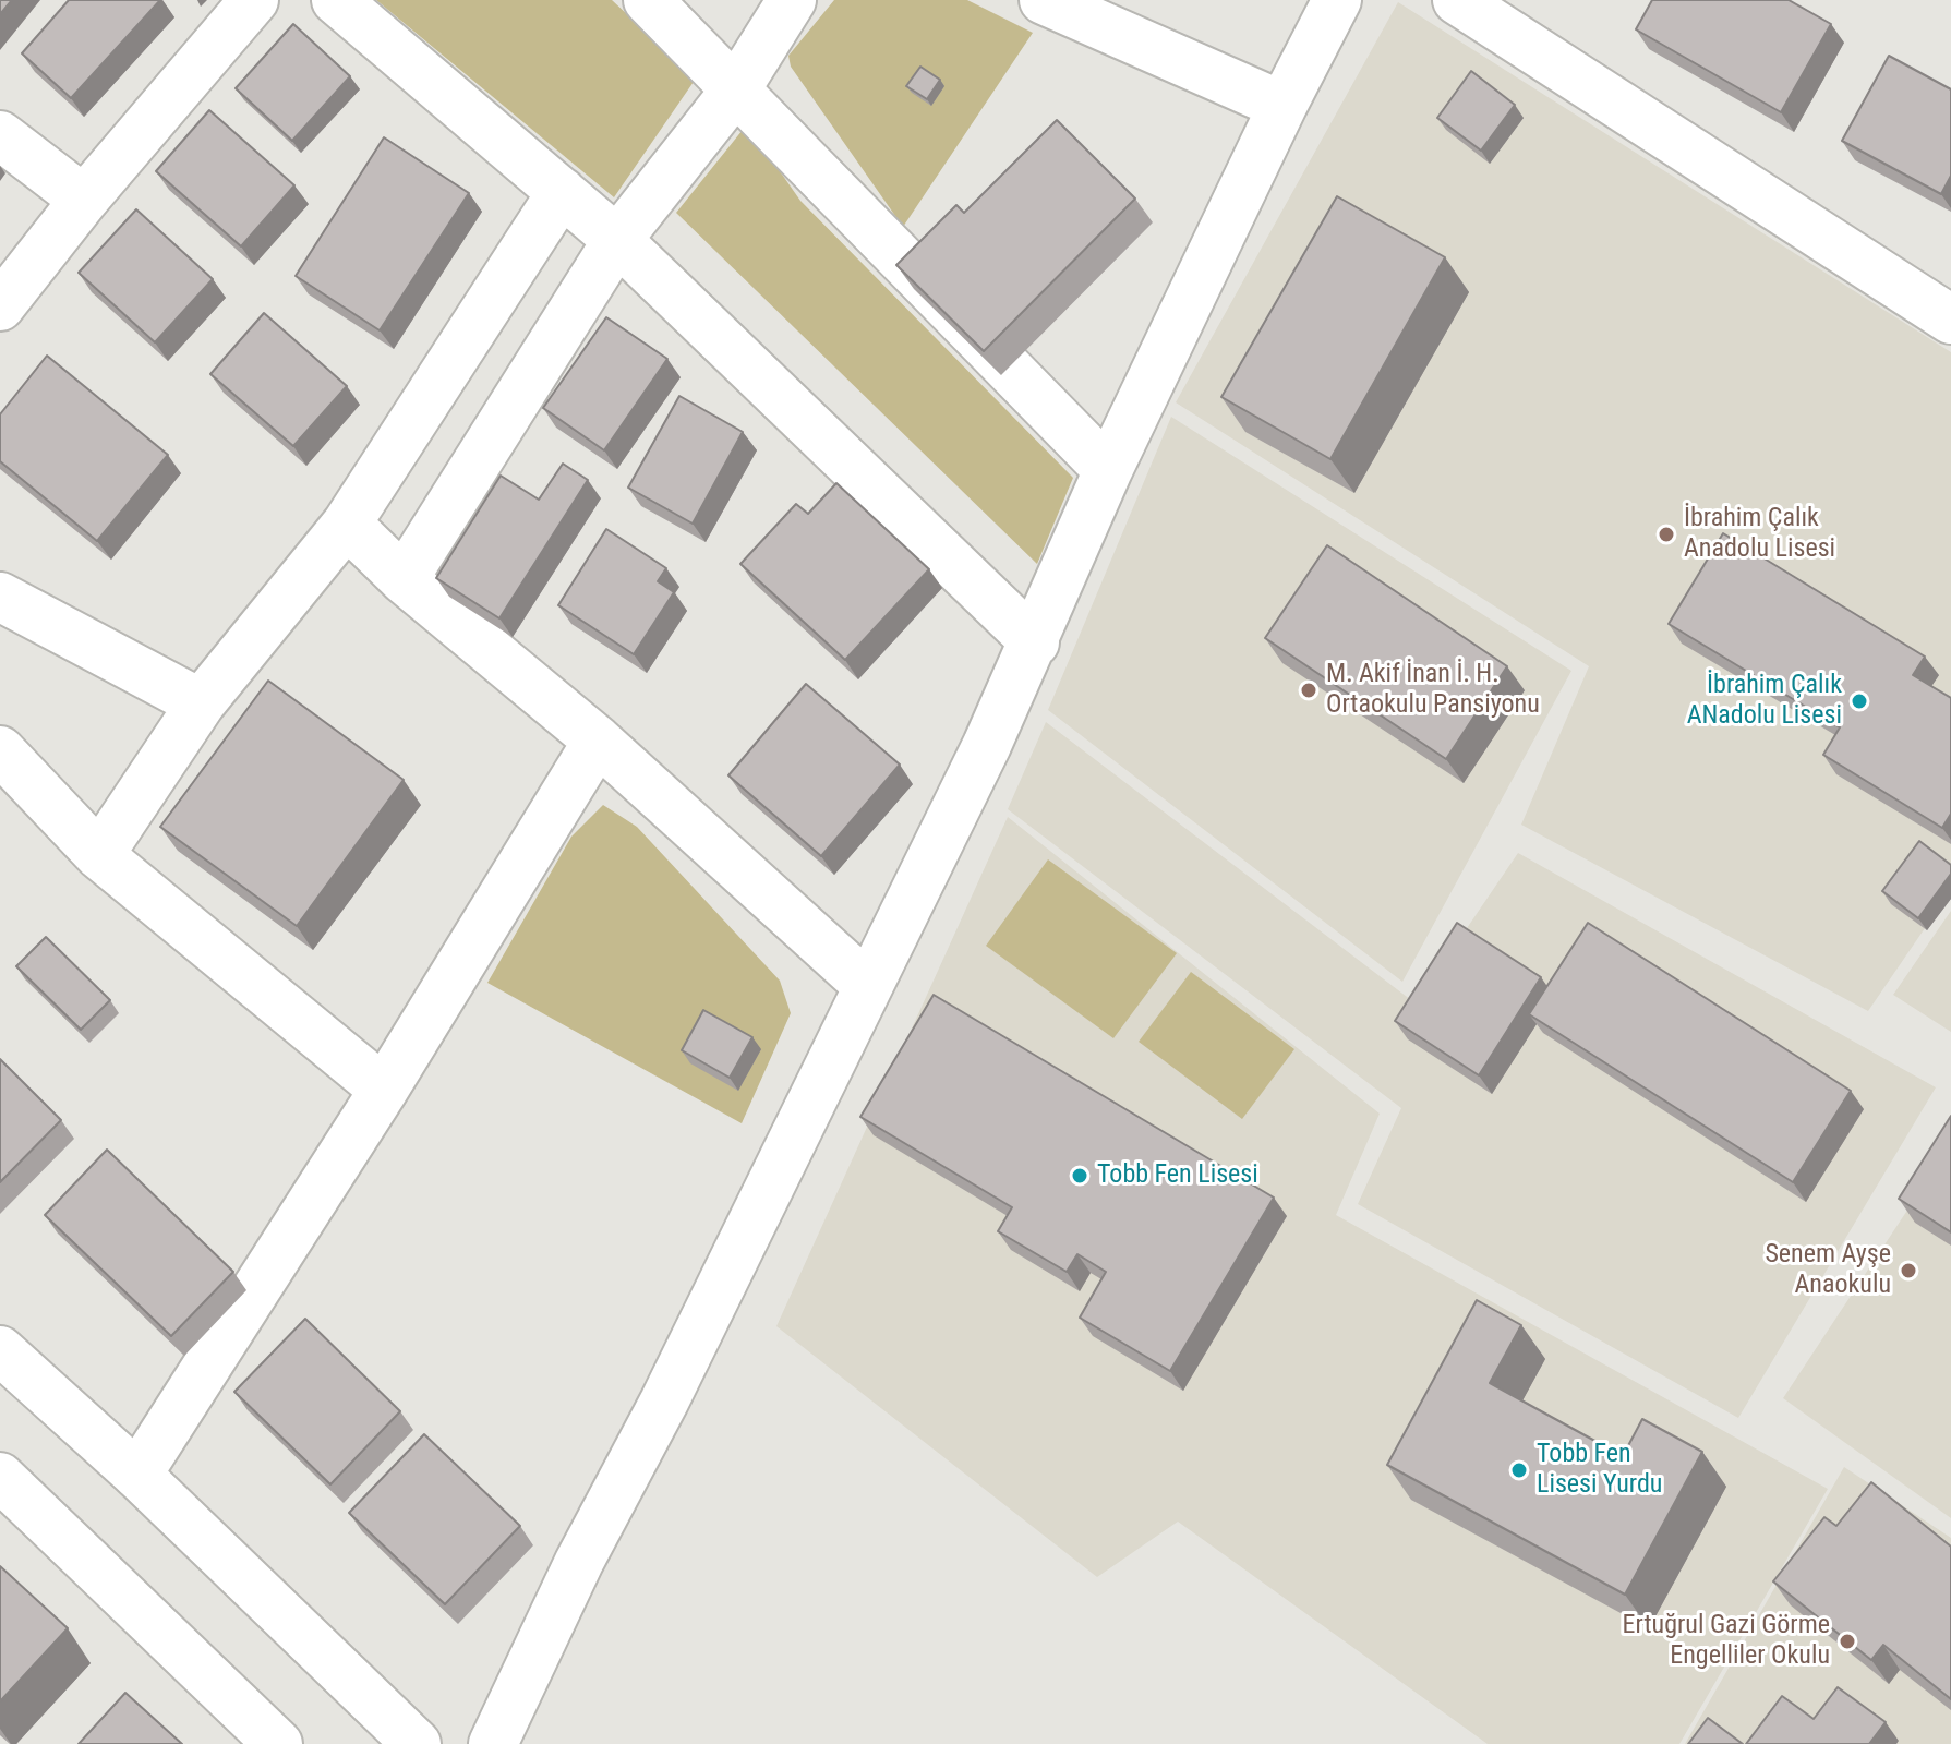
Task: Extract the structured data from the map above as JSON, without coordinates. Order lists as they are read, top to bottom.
{
  "places": [
    "İbrahim Çalık Anadolu Lisesi",
    "M. Akif İnan İ. H. Ortaokulu Pansiyonu",
    "İbrahim Çalık ANadolu Lisesi",
    "Tobb Fen Lisesi",
    "Senem Ayşe Anaokulu",
    "Tobb Fen Lisesi Yurdu",
    "Ertuğrul Gazi Görme Engelliler Okulu"
  ]
}
